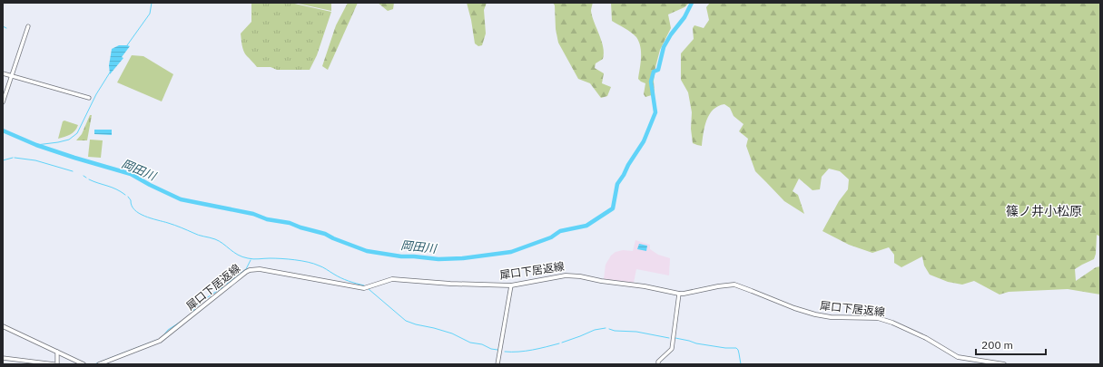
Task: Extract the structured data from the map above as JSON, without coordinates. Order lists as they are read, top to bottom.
{
  "streets": {
    "main road": ["犀口下居返線"]
  },
  "districts": ["篠ノ井小松原"],
  "water": ["岡田川"],
  "scale_bar": "200 m"
}
